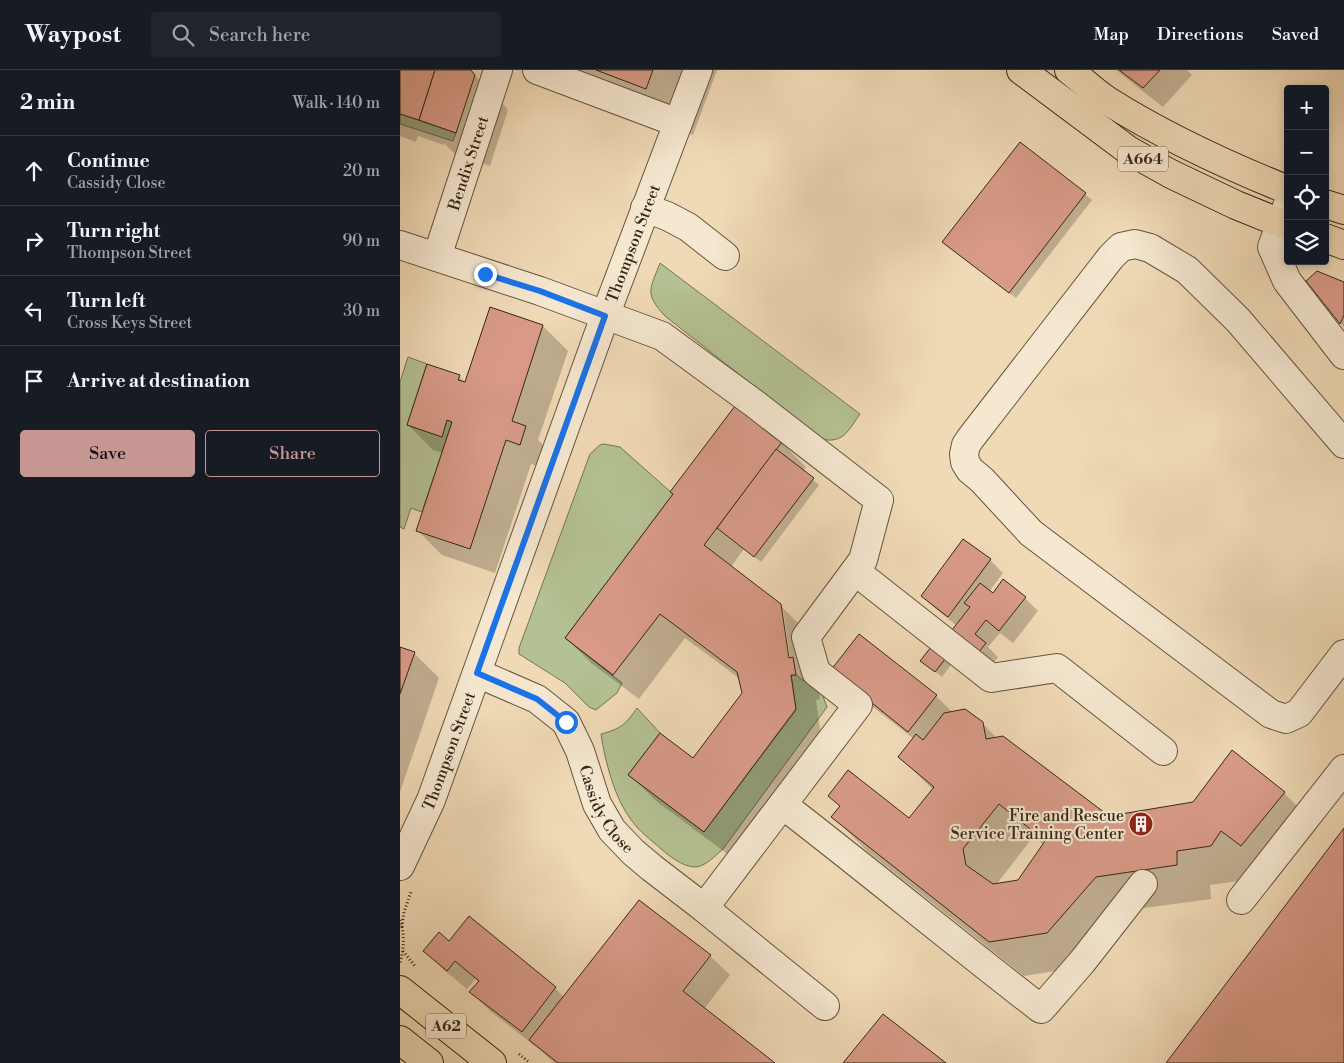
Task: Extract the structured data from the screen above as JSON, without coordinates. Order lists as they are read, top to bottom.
{
  "streets": {
    "highway": ["A664", "A62"],
    "street": ["Bendix Street", "Thompson Street", "Cassidy Close"]
  },
  "crossings": [
    ["Thompson Street", "Cassidy Close"]
  ],
  "places": {
    "building": ["Fire and Rescue Service Training Center"]
  },
  "page": {
    "header": "Waypost",
    "search": "Search here",
    "nav": ["Map", "Directions", "Saved"],
    "heading": ["2 min", "Walk · 140 m"],
    "map_buttons": ["+", "−"],
    "list": [
      ["Continue", "Cassidy Close", "20 m"],
      ["Turn right", "Thompson Street", "90 m"],
      ["Turn left", "Cross Keys Street", "30 m"],
      "Arrive at destination"
    ],
    "buttons": ["Save", "Share"]
  }
}
